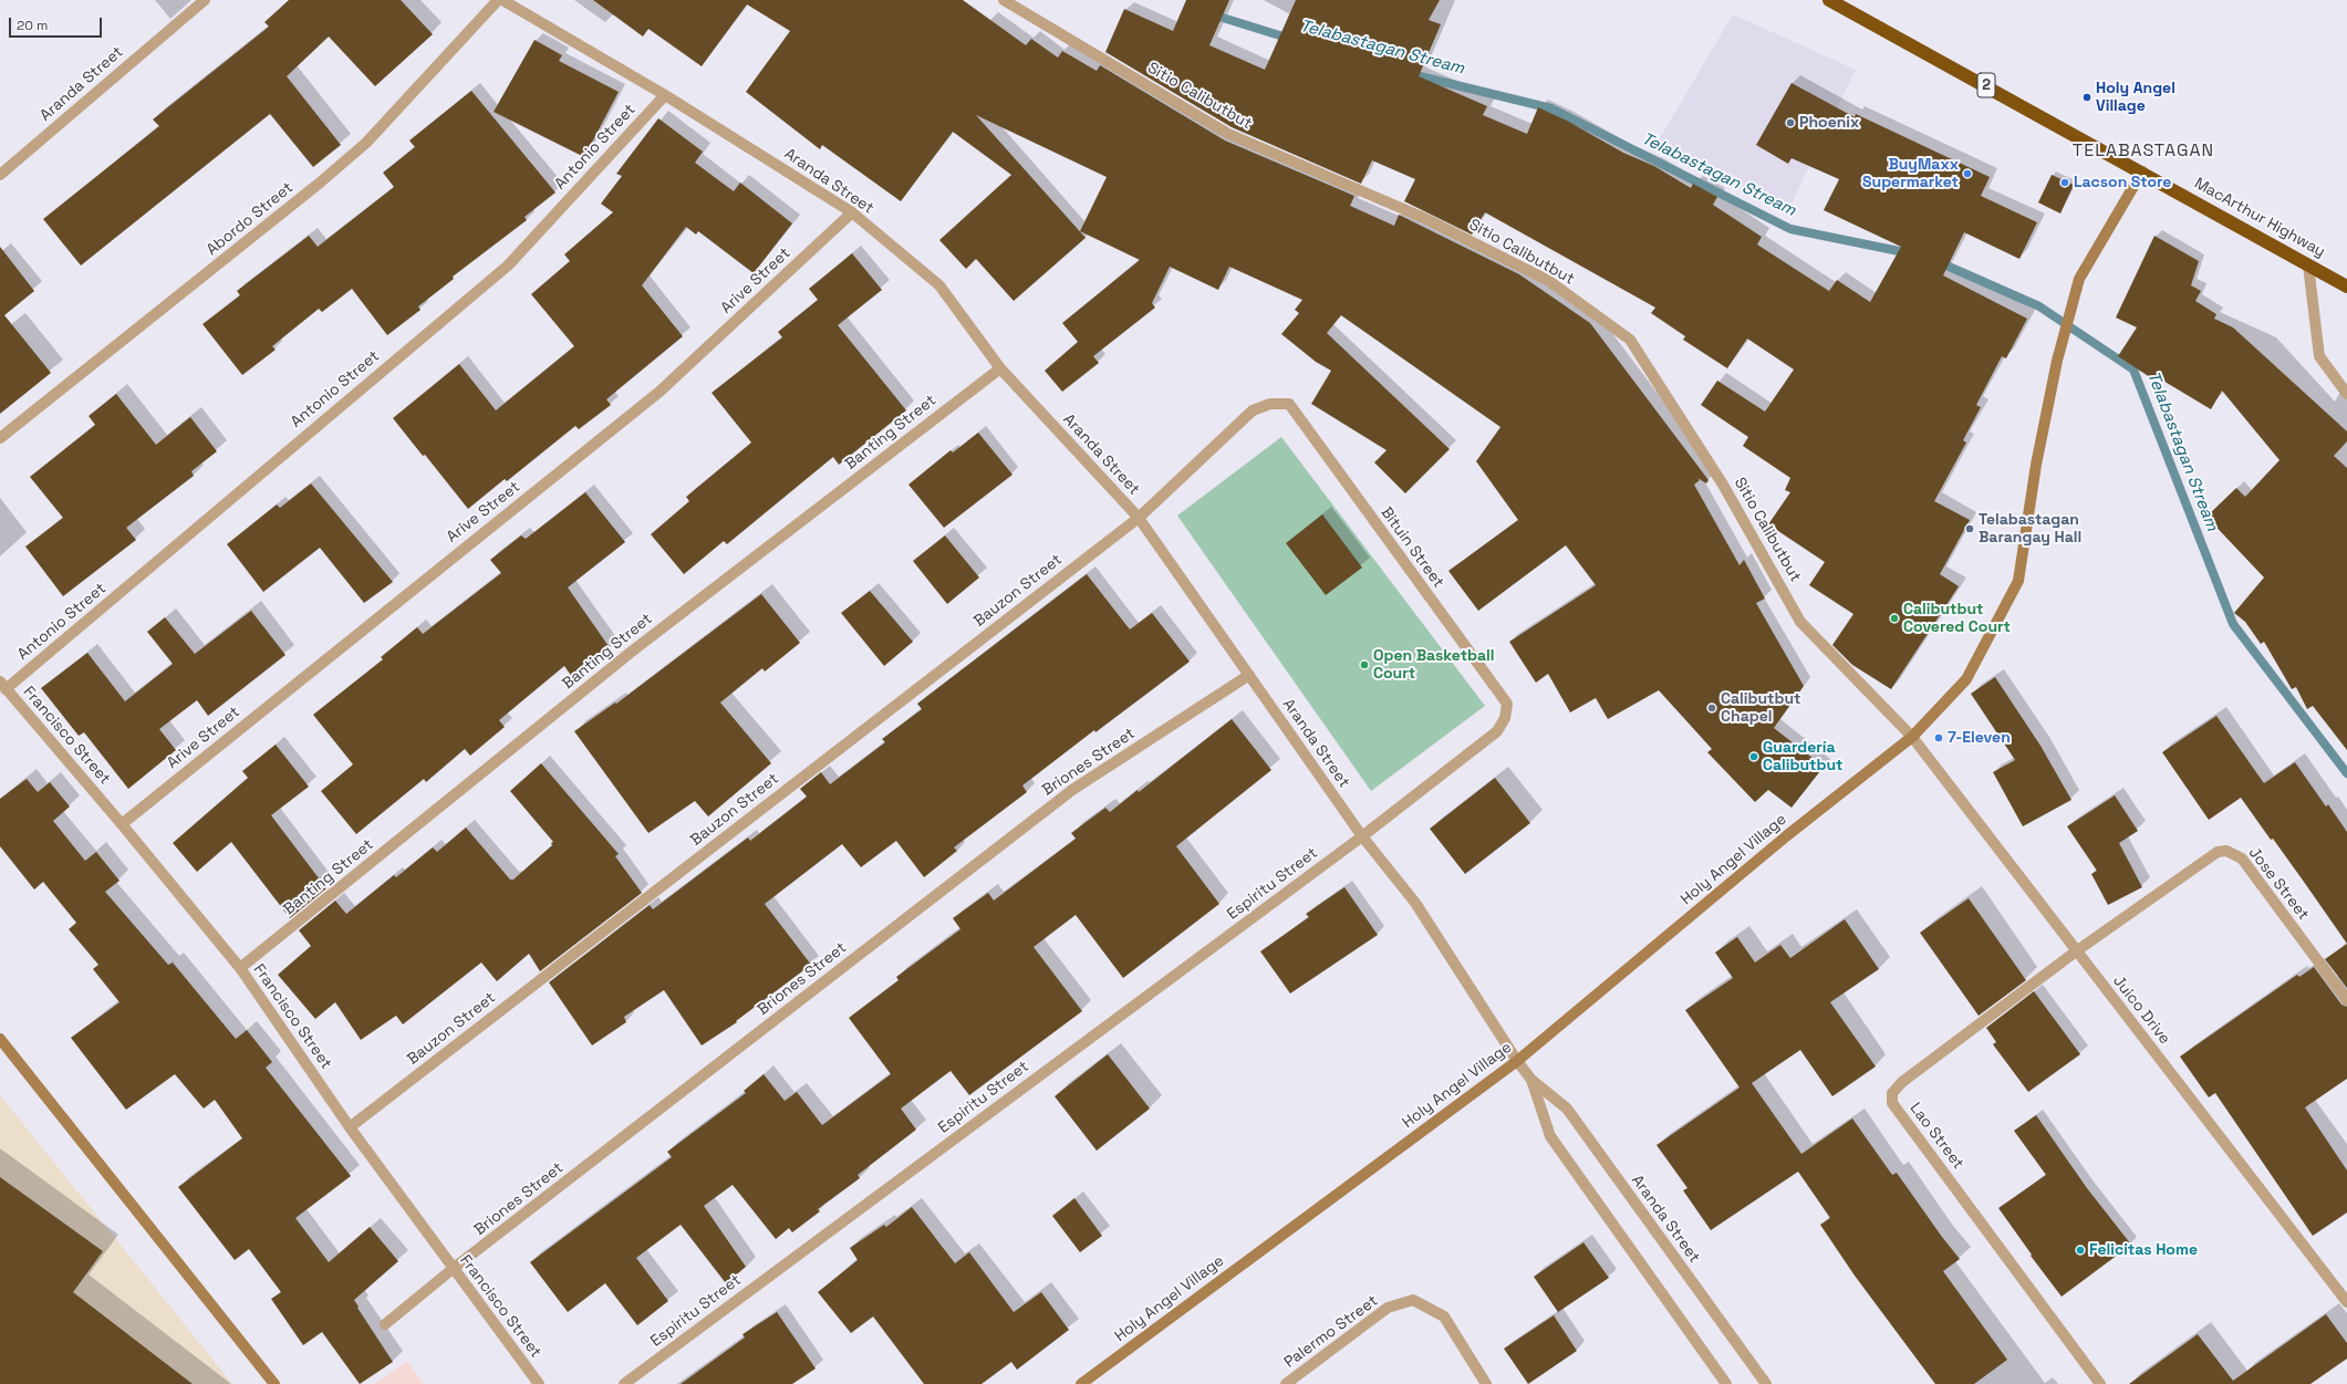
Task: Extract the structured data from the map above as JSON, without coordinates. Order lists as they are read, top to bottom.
{
  "streets": {
    "highway": ["2", "MacArthur Highway"],
    "street": [
      "Aranda Street",
      "Sitio Calibutbut",
      "Antonio Street",
      "Abordo Street",
      "Arive Street",
      "Banting Street",
      "Bituin Street",
      "Bauzon Street",
      "Francisco Street",
      "Briones Street",
      "Holy Angel Village",
      "Espiritu Street",
      "Jose Street",
      "Juico Drive",
      "Lao Street",
      "Palermo Street"
    ]
  },
  "crossings": [
    ["Aranda Street", "Antonio Street"],
    ["Aranda Street", "Arive Street"],
    ["Aranda Street", "Banting Street"],
    ["Aranda Street", "Bituin Street"],
    ["Aranda Street", "Bauzon Street"],
    ["Aranda Street", "Briones Street"],
    ["Aranda Street", "Holy Angel Village"],
    ["Aranda Street", "Espiritu Street"],
    ["Sitio Calibutbut", "Holy Angel Village"],
    ["Sitio Calibutbut", "Juico Drive"],
    ["Antonio Street", "Francisco Street"],
    ["MacArthur Highway", "Holy Angel Village"],
    ["Arive Street", "Francisco Street"],
    ["Banting Street", "Francisco Street"],
    ["Bituin Street", "Bauzon Street"],
    ["Bituin Street", "Espiritu Street"],
    ["Bauzon Street", "Francisco Street"],
    ["Francisco Street", "Briones Street"],
    ["Holy Angel Village", "Juico Drive"],
    ["Jose Street", "Juico Drive"],
    ["Jose Street", "Lao Street"],
    ["Juico Drive", "Lao Street"]
  ],
  "districts": ["TELABASTAGAN"],
  "water": ["Telabastagan Stream"],
  "places": [
    "Holy Angel Village",
    "Phoenix",
    "BuyMaxx Supermarket",
    "Lacson Store",
    "Telabastagan Barangay Hall",
    "Calibutbut Covered Court",
    "Open Basketball Court",
    "Calibutbut Chapel",
    "7-Eleven",
    "Guardería Calibutbut",
    "Felicitas Home"
  ],
  "scale_bar": "20 m"
}
